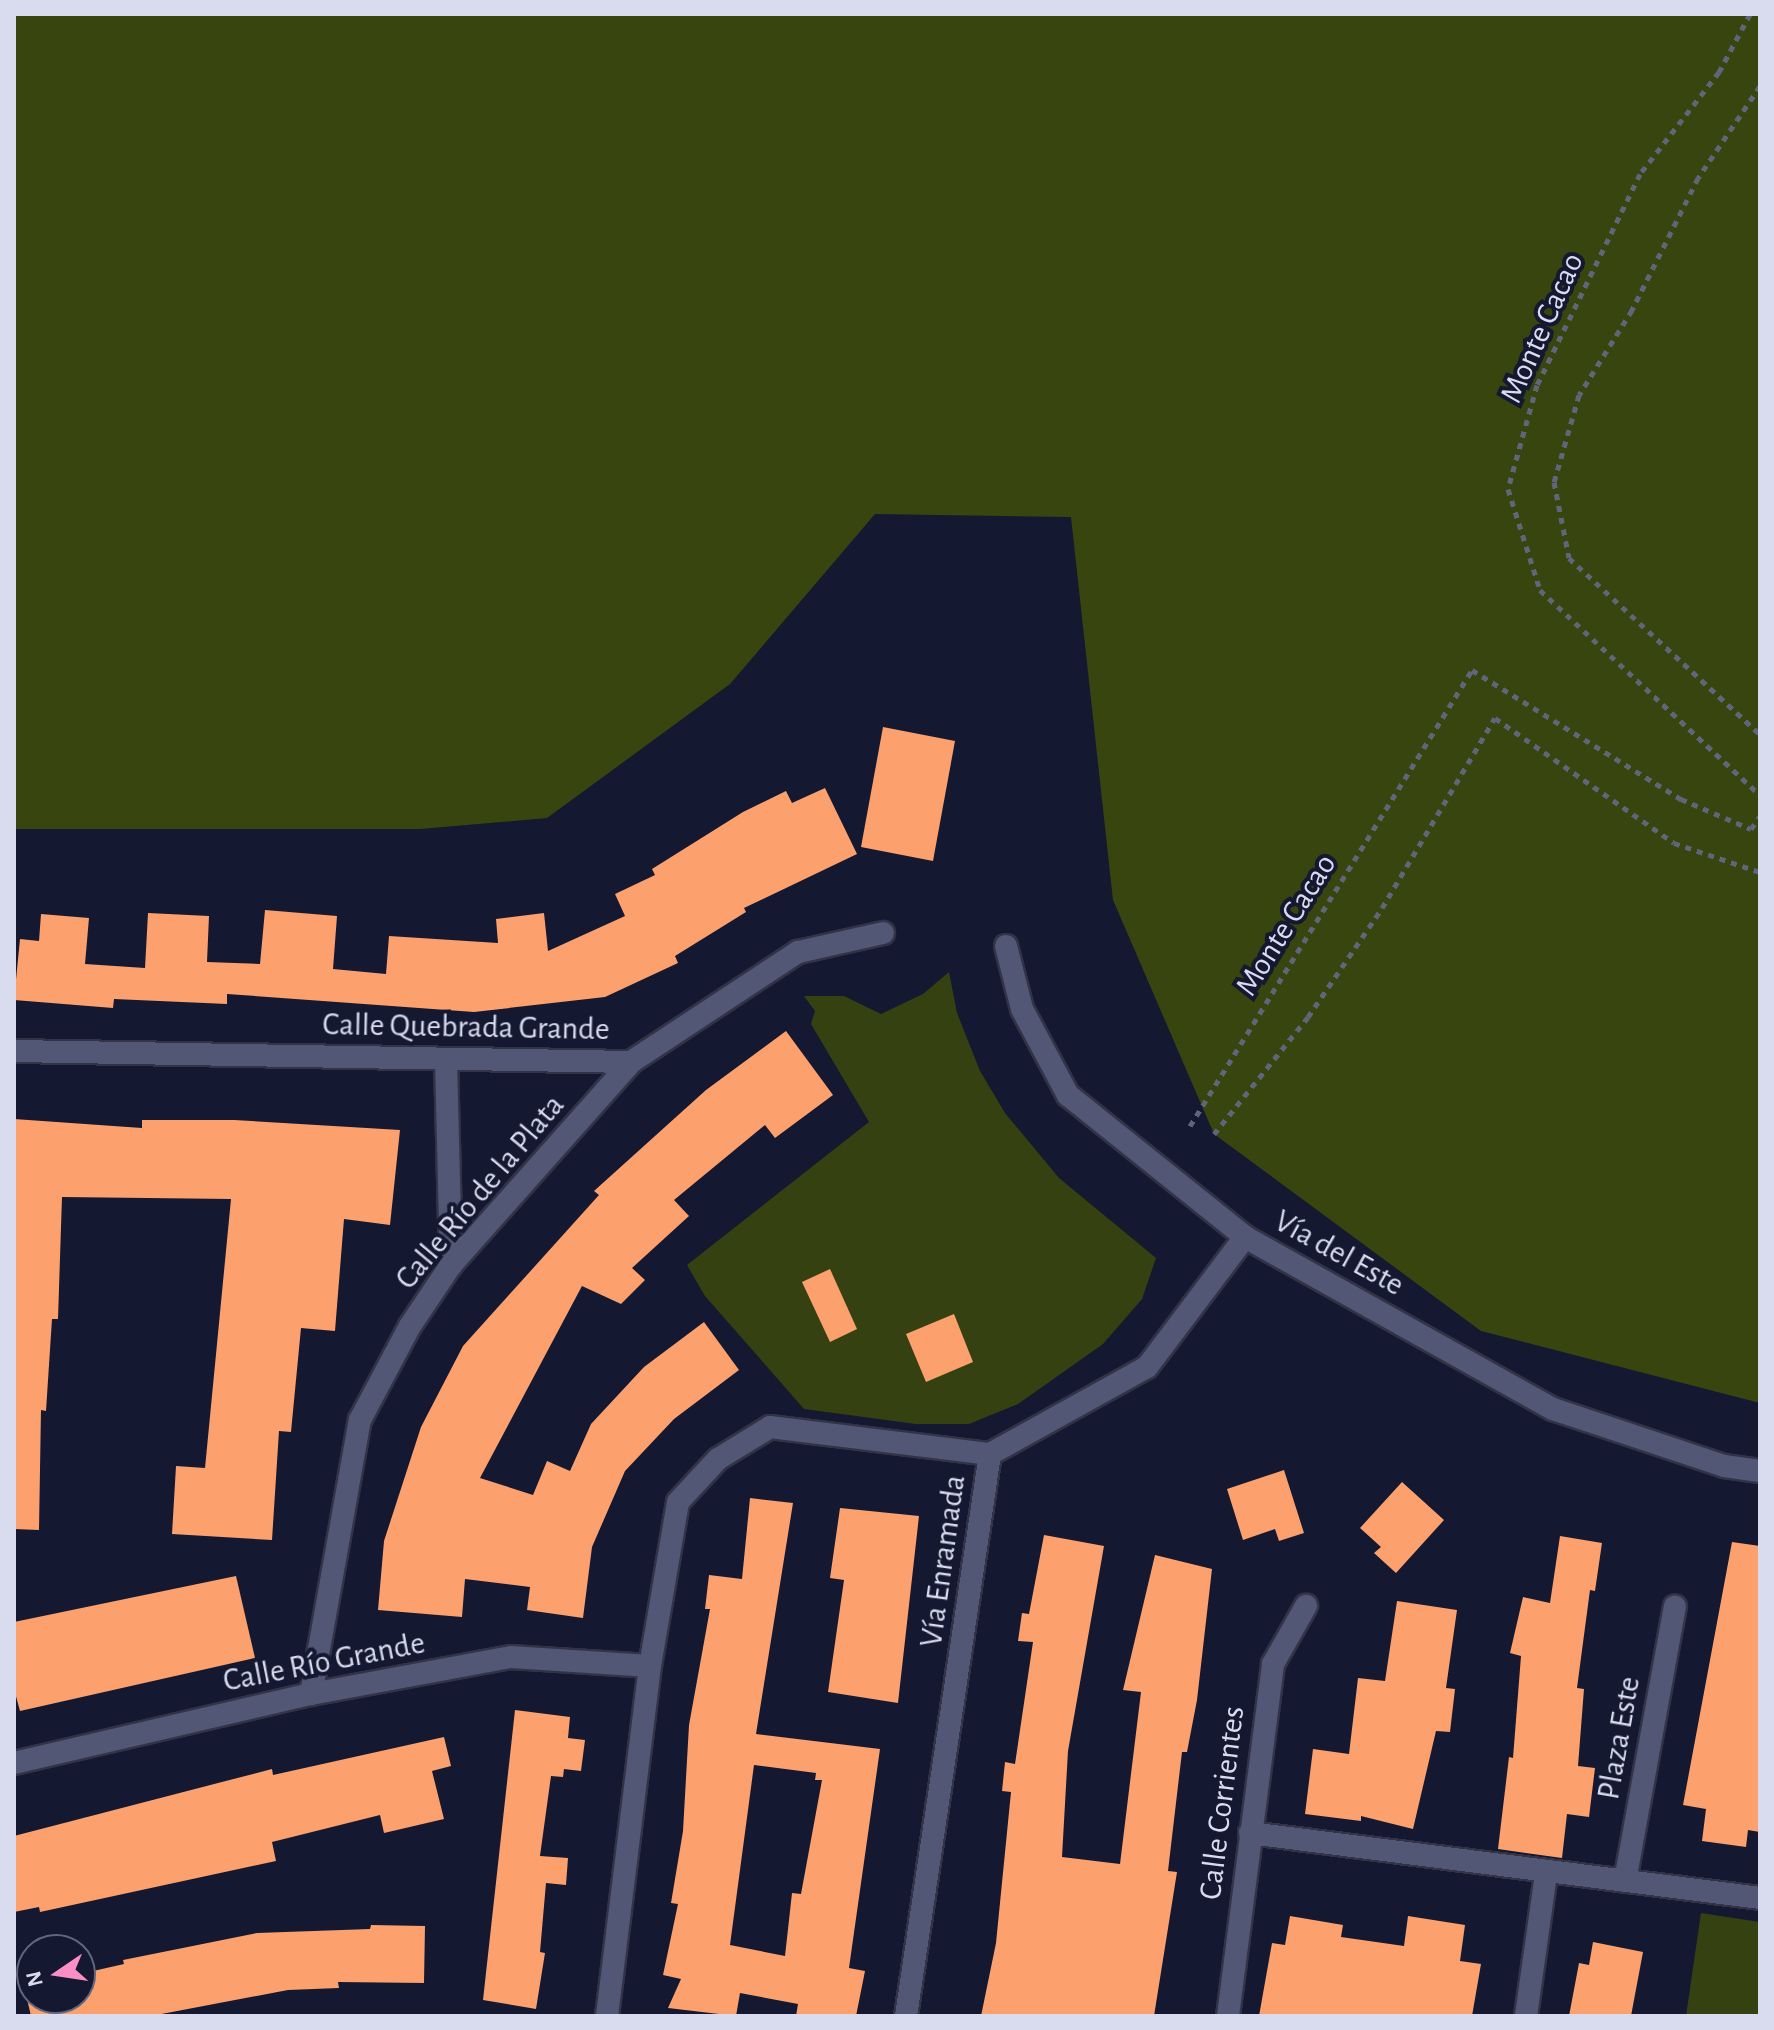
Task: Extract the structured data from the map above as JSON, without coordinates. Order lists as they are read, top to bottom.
{
  "streets": {
    "street": [
      "Calle Quebrada Grande",
      "Calle Río de la Plata",
      "Vía del Este",
      "Vía Enramada",
      "Calle Río Grande",
      "Plaza Este",
      "Calle Corrientes"
    ],
    "path": ["Monte Cacao"]
  },
  "crossings": [
    ["Calle Quebrada Grande", "Calle Río de la Plata"],
    ["Calle Río de la Plata", "Calle Río Grande"],
    ["Vía del Este", "Vía Enramada"]
  ],
  "north": "left"
}
